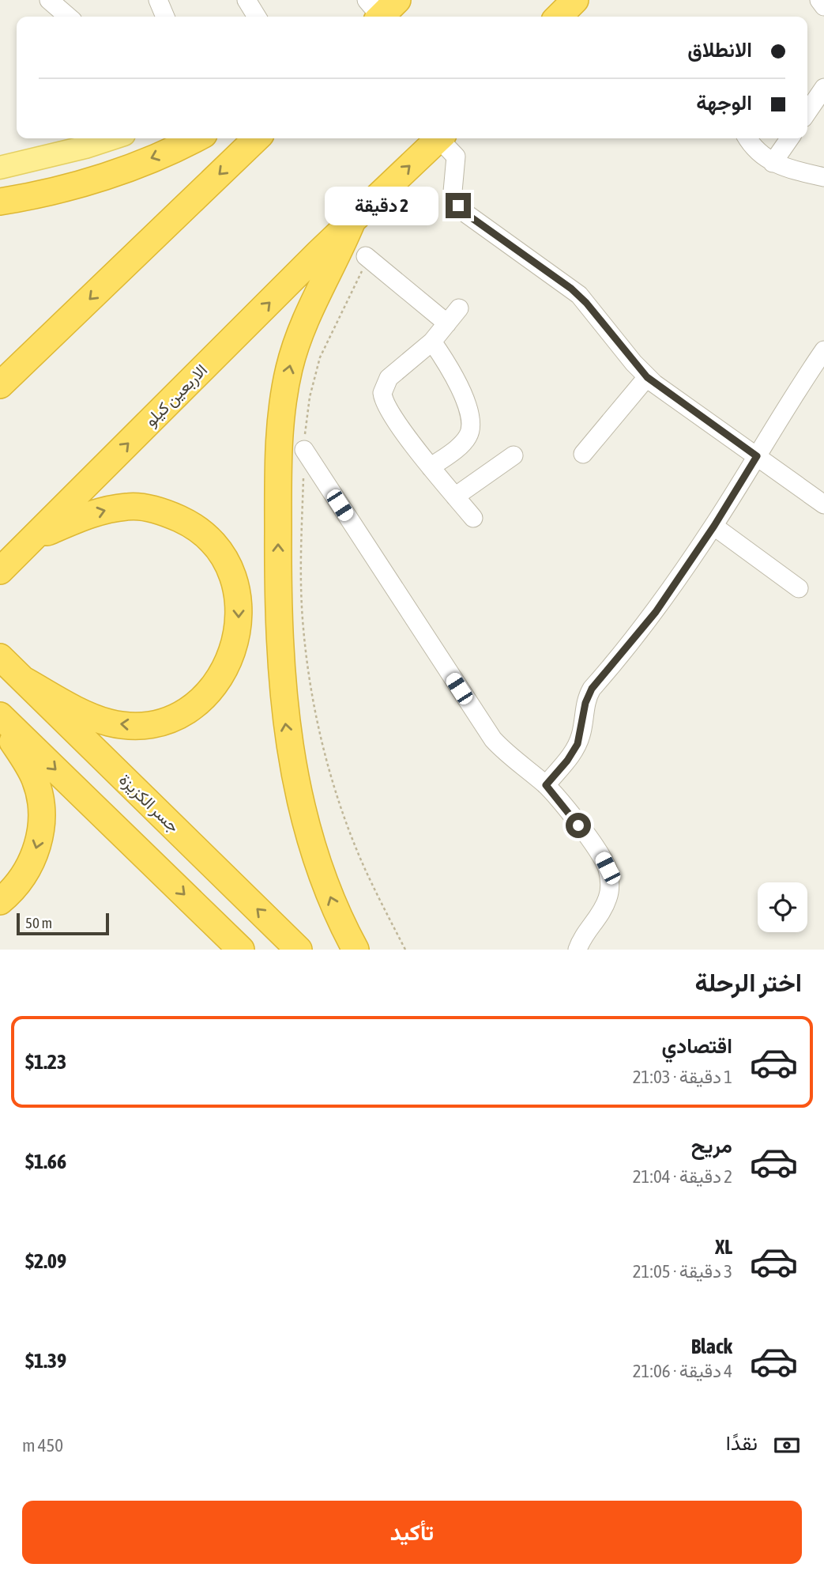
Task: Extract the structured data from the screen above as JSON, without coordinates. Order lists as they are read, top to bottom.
{
  "streets": {
    "highway": ["الاربعين كيلو", "جسر الكزيزة"]
  },
  "scale_bar": "50 m",
  "page": {
    "banner": ["الانطلاق", "الوجهة"],
    "bubble": "2 دقيقة",
    "scale": "50 m",
    "heading": "اختر الرحلة",
    "list": [
      {
        "name": "اقتصادي",
        "note": "1 دقيقة · 21:03",
        "value": "$1.23"
      },
      {
        "name": "مريح",
        "note": "2 دقيقة · 21:04",
        "value": "$1.66"
      },
      {
        "name": "XL",
        "note": "3 دقيقة · 21:05",
        "value": "$2.09"
      },
      {
        "name": "Black",
        "note": "4 دقيقة · 21:06",
        "value": "$1.39"
      }
    ],
    "pay": ["نقدًا", "450 m"],
    "buttons": "تأكيد"
  }
}
